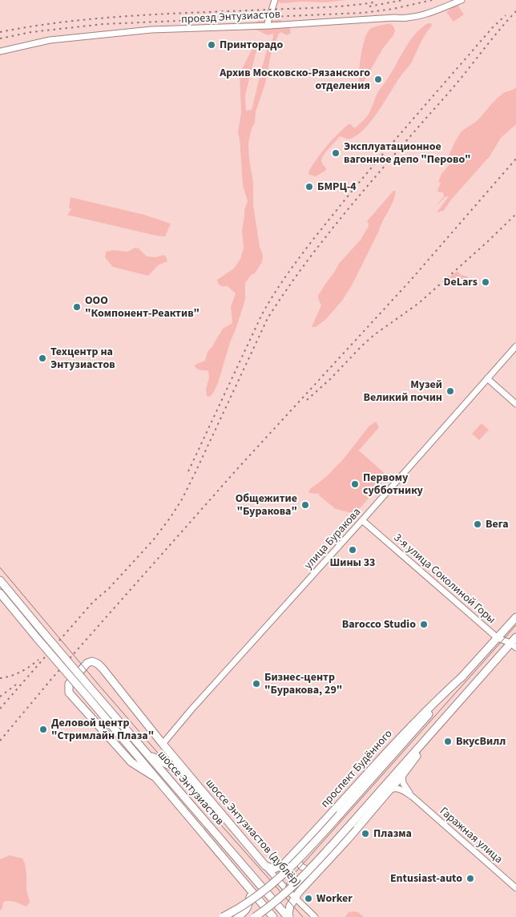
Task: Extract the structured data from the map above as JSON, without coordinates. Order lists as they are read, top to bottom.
{
  "streets": {
    "main road": ["проспект Будённого", "шоссе Энтузиастов", "шоссе Энтузиастов (дублёр)"],
    "street": [
      "проезд Энтузиастов",
      "улица Буракова",
      "3-я улица Соколиной Горы",
      "Гаражная улица"
    ]
  },
  "crossings": [
    ["улица Буракова", "3-я улица Соколиной Горы"],
    ["улица Буракова", "шоссе Энтузиастов (дублёр)"],
    ["3-я улица Соколиной Горы", "проспект Будённого"],
    ["проспект Будённого", "шоссе Энтузиастов (дублёр)"],
    ["шоссе Энтузиастов", "шоссе Энтузиастов (дублёр)"]
  ],
  "places": [
    "Принторадо",
    "Архив Московско-Рязанского отделения",
    "Эксплуатационное вагонное депо \"Перово\"",
    "БМРЦ-4",
    "DeLars",
    "ООО \"Компонент-Реактив\"",
    "Техцентр на Энтузиастов",
    "Музей Великий почин",
    "Первому субботнику",
    "Общежитие \"Буракова\"",
    "Вега",
    "Шины 33",
    "Barocco Studio",
    "Бизнес-центр \"Буракова, 29\"",
    "Деловой центр \"Стримлайн Плаза\"",
    "ВкусВилл",
    "Плазма",
    "Entusiast-auto",
    "Worker"
  ]
}
